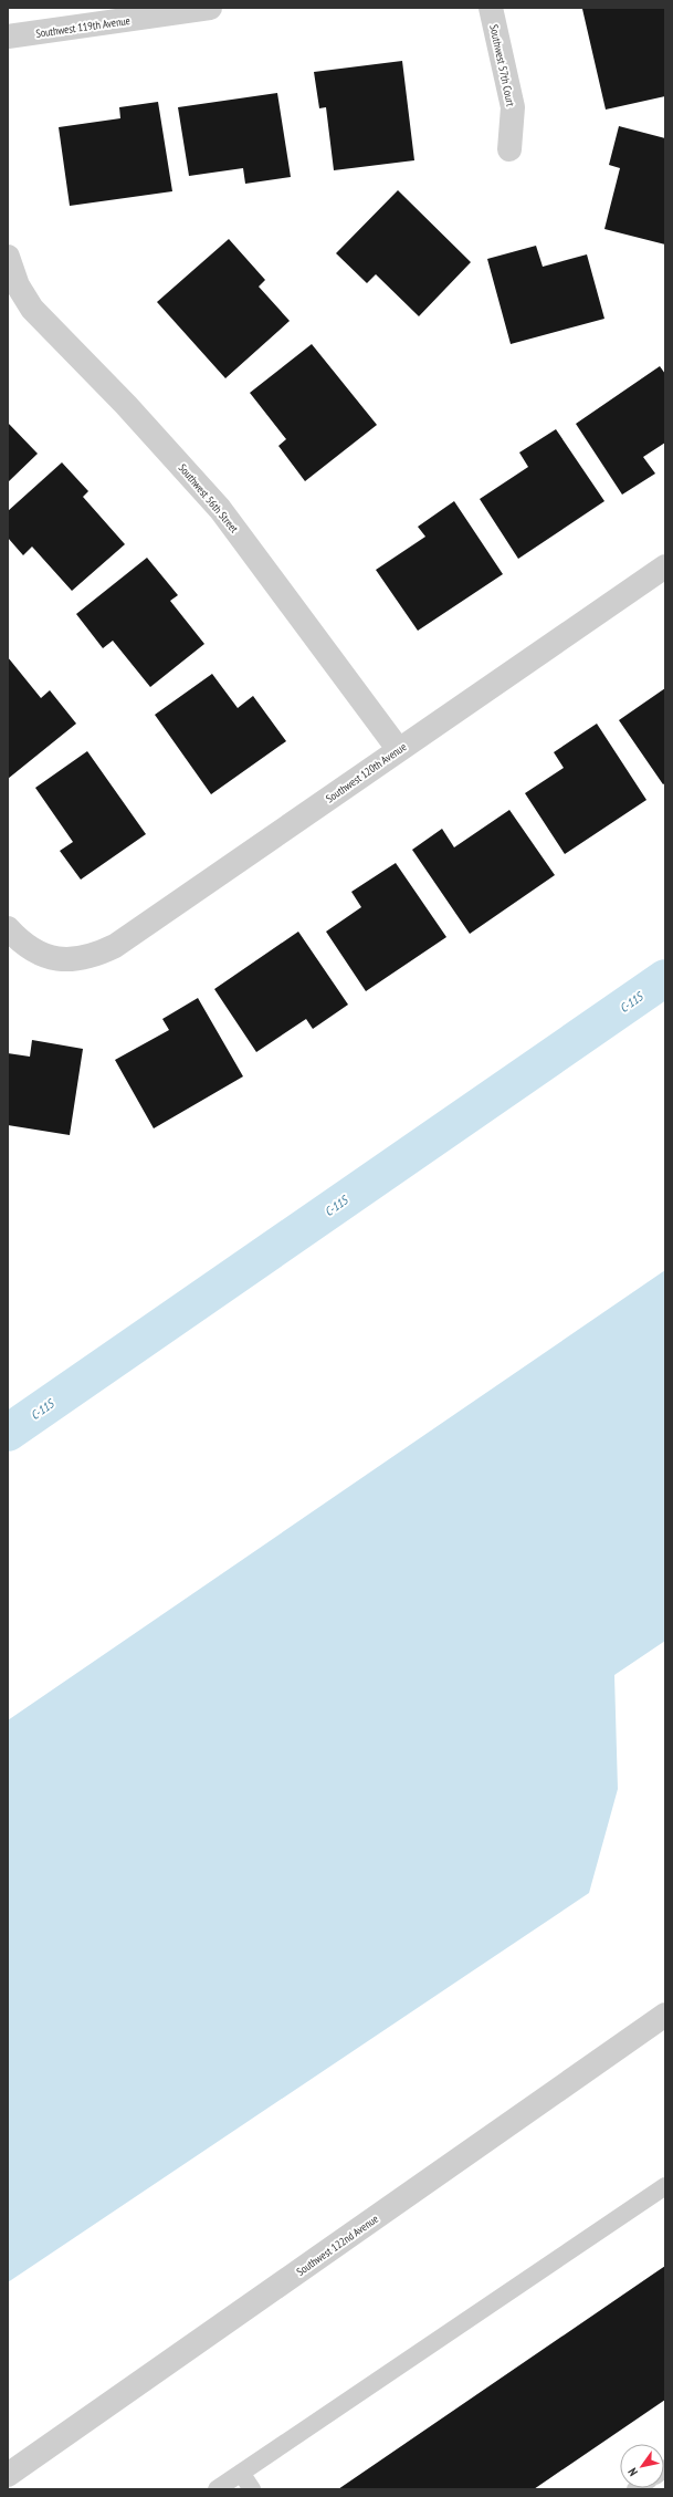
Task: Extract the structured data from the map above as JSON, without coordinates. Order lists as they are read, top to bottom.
{
  "streets": {
    "street": [
      "Southwest 119th Avenue",
      "Southwest 57th Court",
      "Southwest 56th Street",
      "Southwest 120th Avenue",
      "Southwest 122nd Avenue"
    ]
  },
  "crossings": [
    ["Southwest 56th Street", "Southwest 120th Avenue"]
  ],
  "water": ["C-11S"],
  "north": "bottom left"
}
